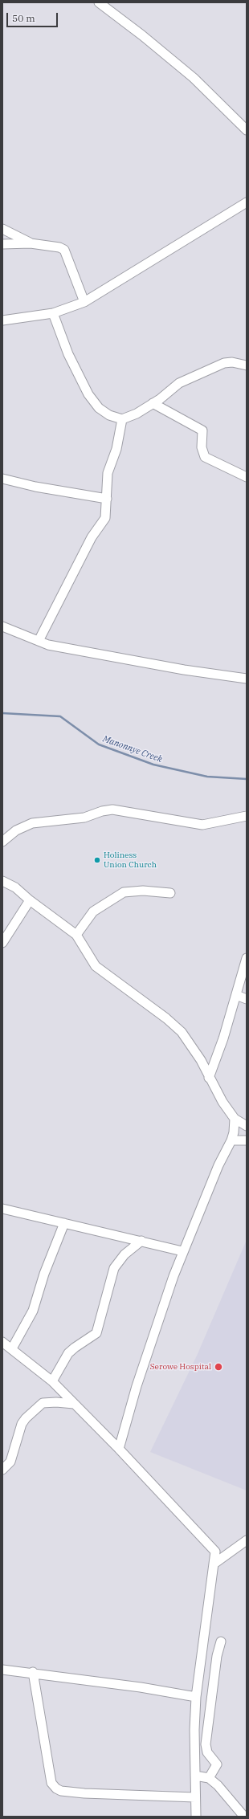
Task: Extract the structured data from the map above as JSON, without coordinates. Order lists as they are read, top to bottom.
{
  "water": ["Manonnye Creek"],
  "places": ["Holiness Union Church", "Serowe Hospital"],
  "scale_bar": "50 m"
}
